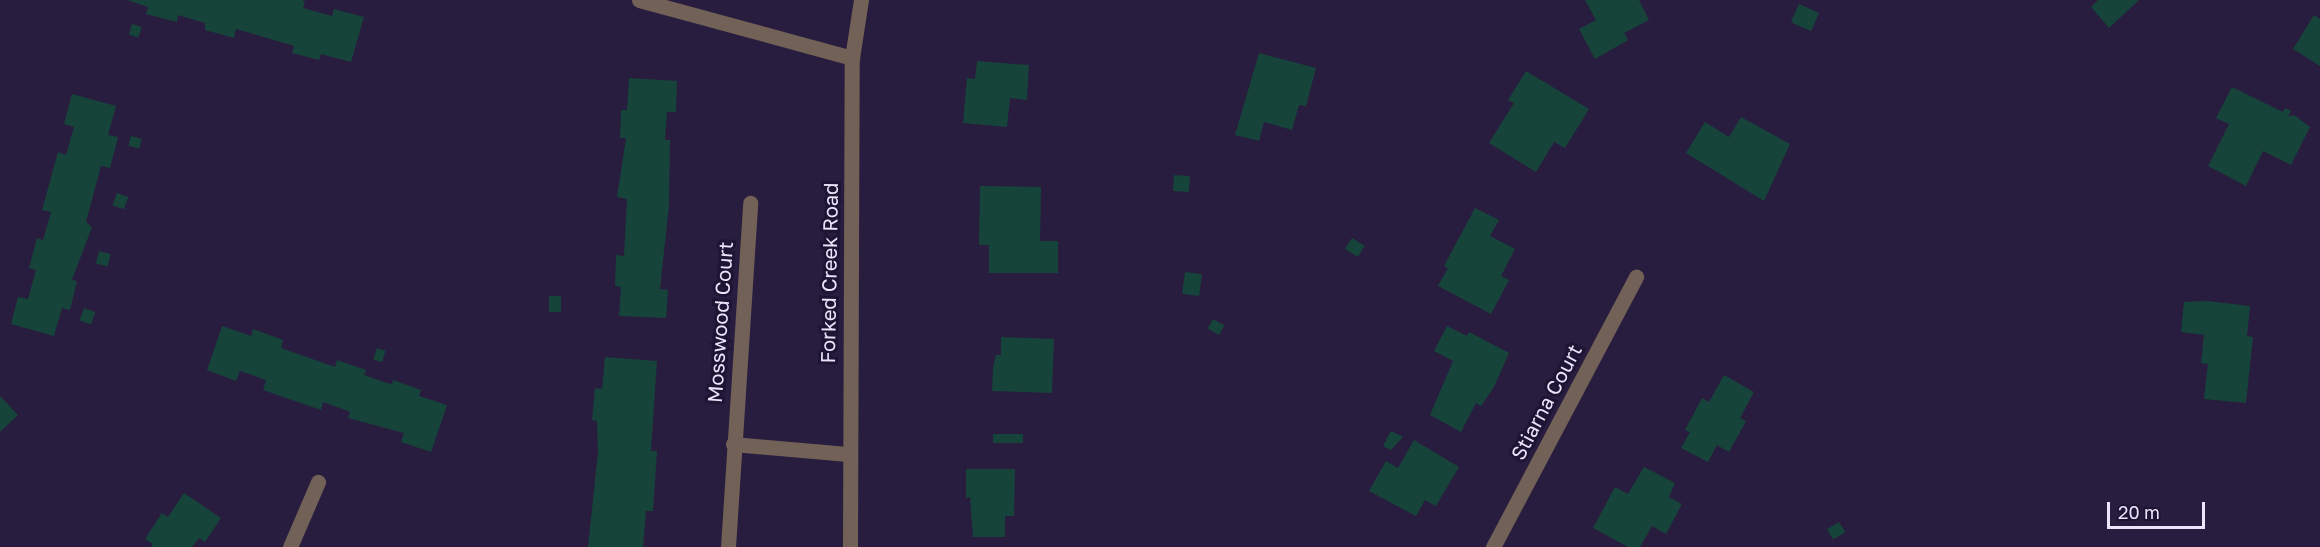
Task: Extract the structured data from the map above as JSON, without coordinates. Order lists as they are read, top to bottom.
{
  "streets": {
    "street": ["Forked Creek Road", "Mosswood Court", "Stiarna Court"]
  },
  "scale_bar": "20 m"
}
